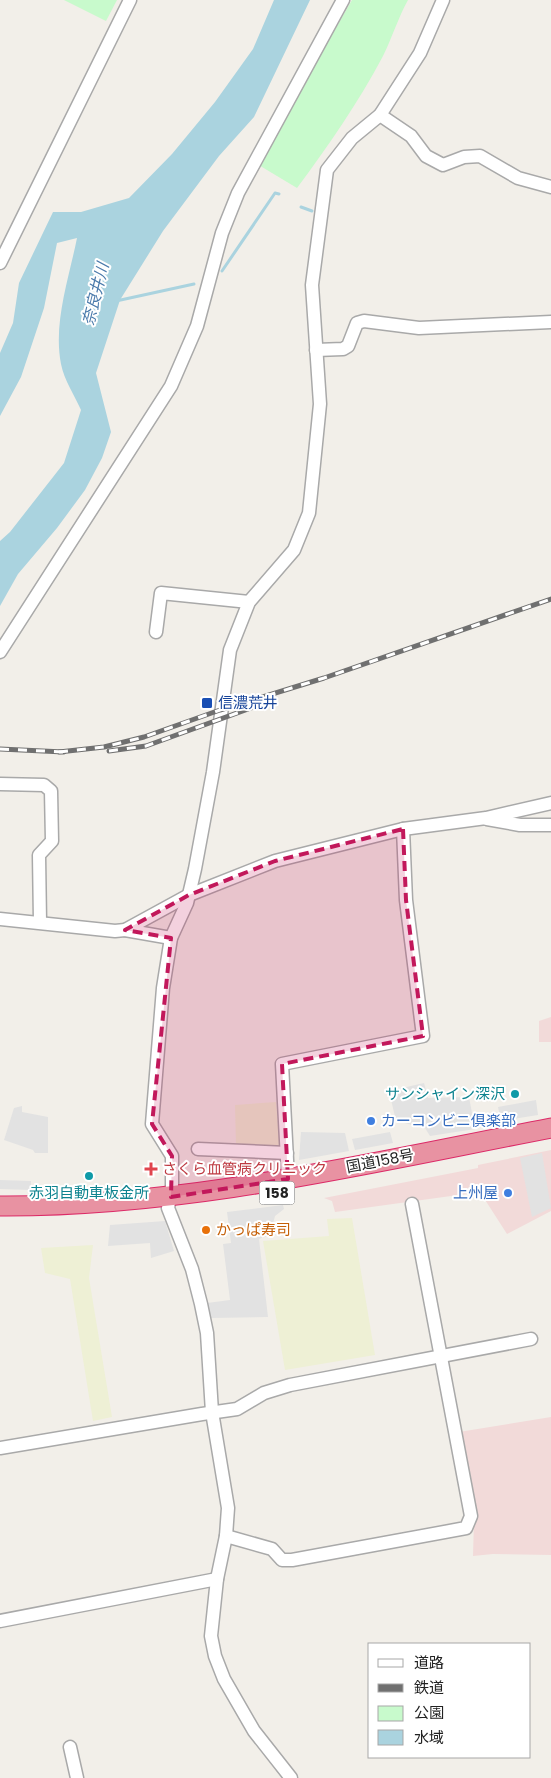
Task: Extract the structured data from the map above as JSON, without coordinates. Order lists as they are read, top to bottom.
{
  "streets": {
    "highway": ["国道158号", "158"]
  },
  "water": ["奈良井川"],
  "places": {
    "transit": ["信濃荒井"],
    "other": [
      "サンシャイン深沢",
      "カーコンビニ倶楽部",
      "赤羽自動車板金所",
      "上州屋",
      "かっぱ寿司"
    ],
    "health": ["さくら血管病クリニック"]
  },
  "legend": [
    "道路",
    "鉄道",
    "公園",
    "水域"
  ]
}
